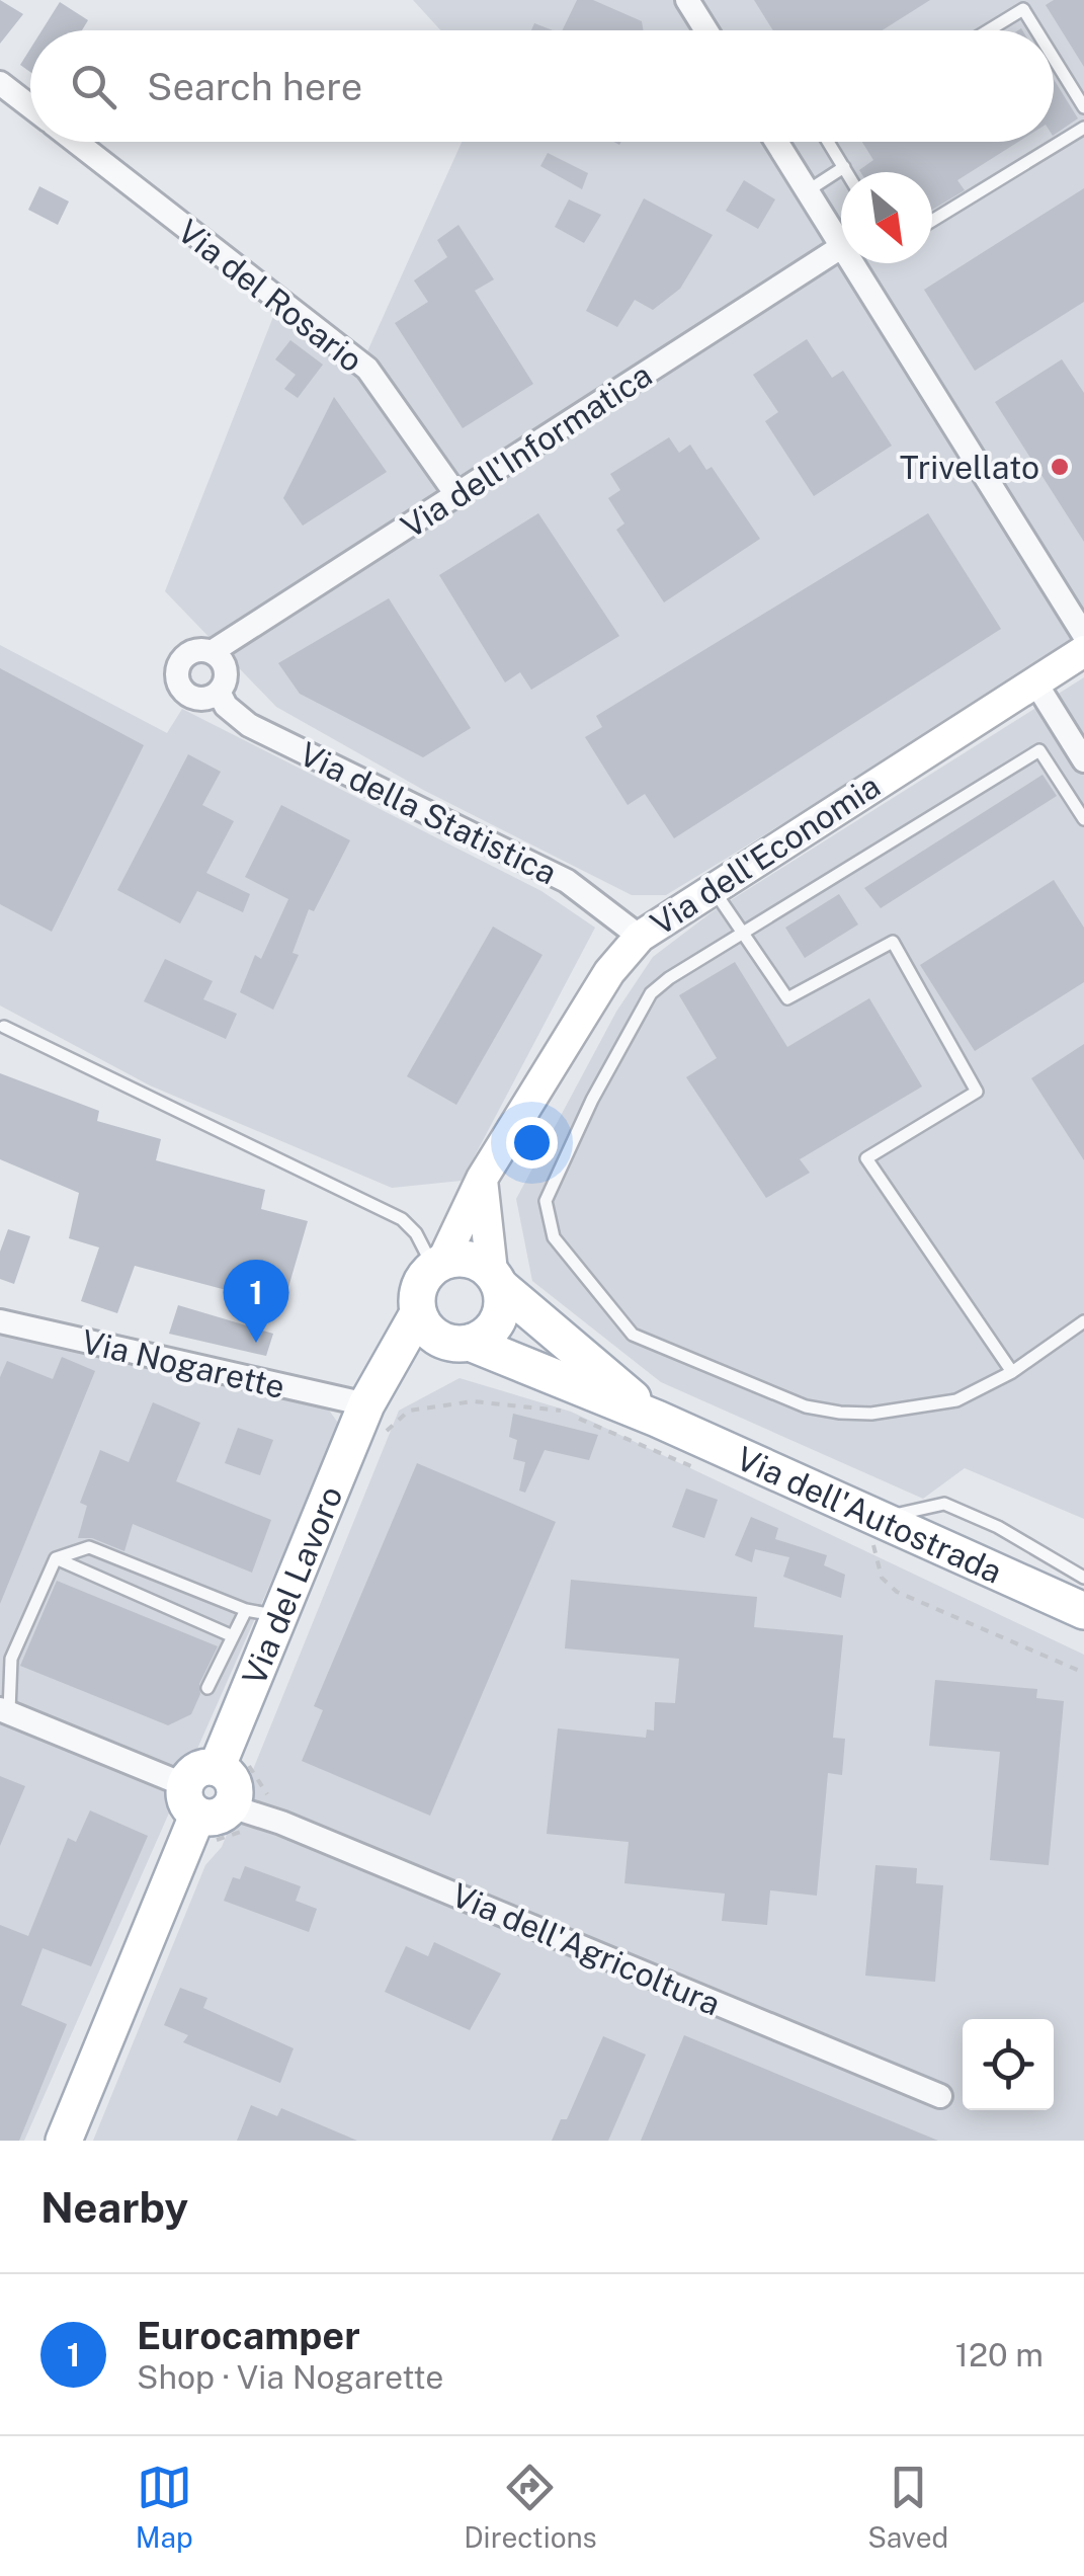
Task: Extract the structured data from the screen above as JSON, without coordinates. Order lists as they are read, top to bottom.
{
  "streets": {
    "main road": ["Via dell'Economia", "Via dell'Autostrada", "Via del Lavoro"],
    "street": [
      "Via del Rosario",
      "Via dell'Informatica",
      "Via della Statistica",
      "Via Nogarette",
      "Via dell'Agricoltura"
    ]
  },
  "crossings": [
    ["Via del Rosario", "Via dell'Informatica"],
    ["Via dell'Informatica", "Via della Statistica"],
    ["Via della Statistica", "Via dell'Economia"],
    ["Via dell'Economia", "Via dell'Autostrada"],
    ["Via dell'Economia", "Via del Lavoro"],
    ["Via Nogarette", "Via del Lavoro"],
    ["Via dell'Autostrada", "Via del Lavoro"],
    ["Via del Lavoro", "Via dell'Agricoltura"]
  ],
  "places": ["Trivellato"],
  "north": "bottom right",
  "page": {
    "search": "Search here",
    "pins": "1",
    "heading": "Nearby",
    "list": [
      {
        "mark": "1",
        "name": "Eurocamper",
        "note": "Shop · Via Nogarette",
        "value": "120 m"
      }
    ],
    "nav": ["Map", "Directions", "Saved"]
  }
}
